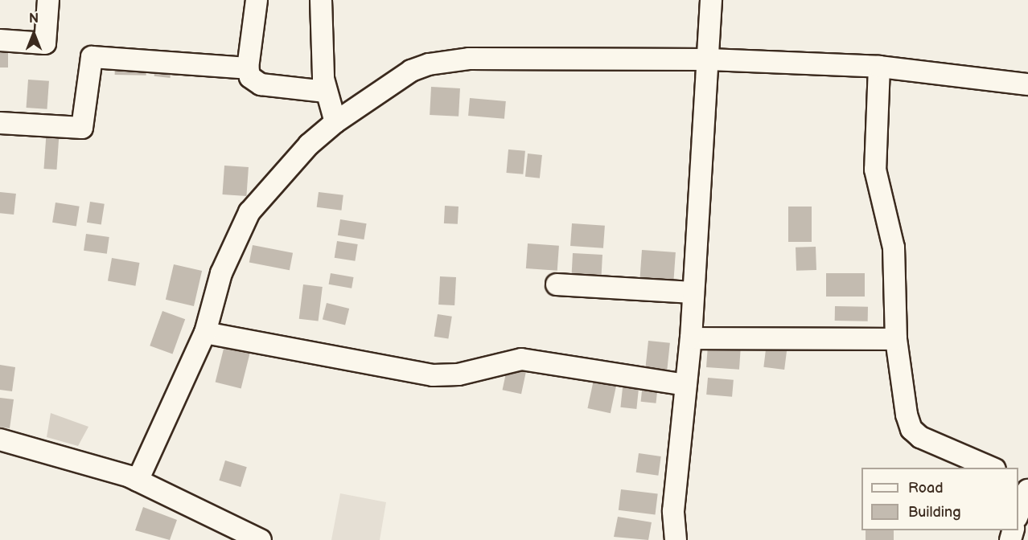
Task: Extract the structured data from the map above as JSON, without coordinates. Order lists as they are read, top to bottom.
{
  "legend": ["Road", "Building"],
  "north": "top"
}
